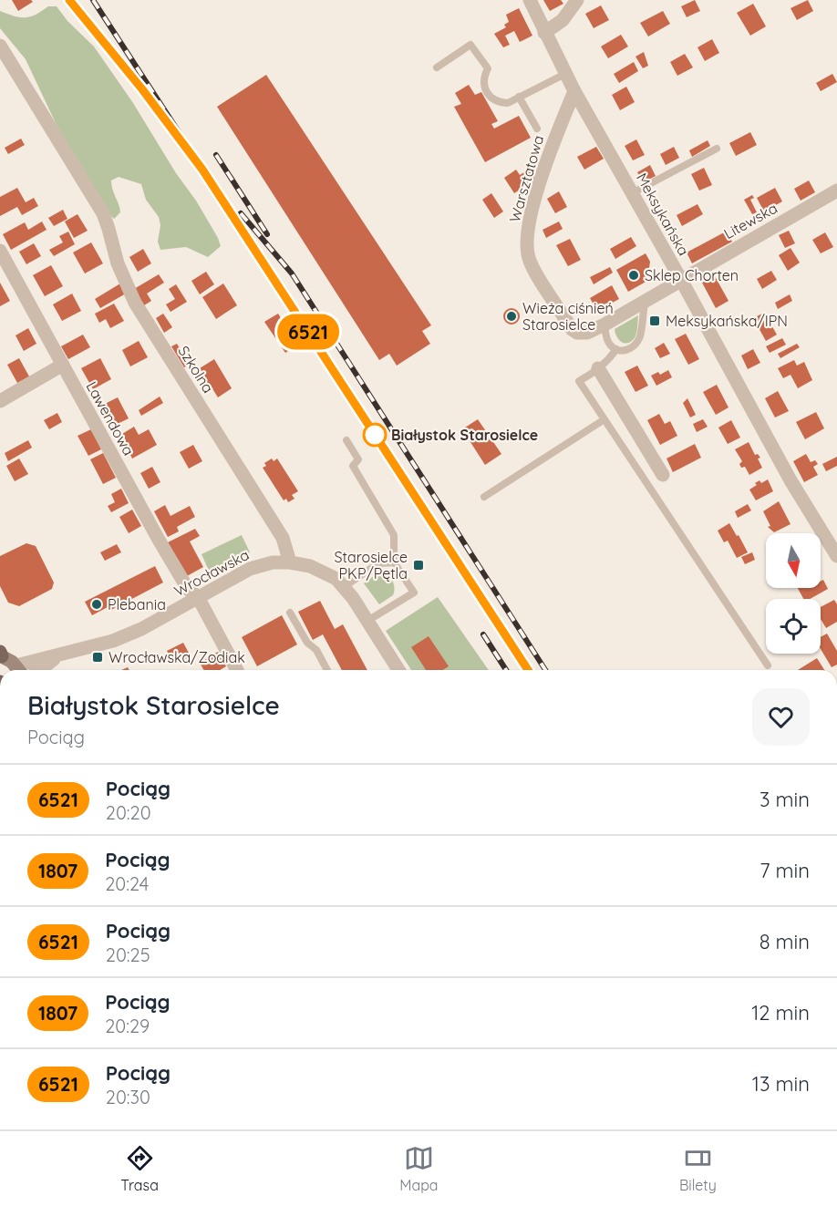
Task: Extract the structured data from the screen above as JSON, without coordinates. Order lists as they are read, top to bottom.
{
  "streets": {
    "street": [
      "Warsztatowa",
      "Meksykańska",
      "Litewska",
      "Szkolna",
      "Lawendowa",
      "Wrocławska"
    ]
  },
  "crossings": [
    ["Warsztatowa", "Meksykańska"],
    ["Warsztatowa", "Litewska"],
    ["Meksykańska", "Litewska"],
    ["Szkolna", "Wrocławska"],
    ["Lawendowa", "Wrocławska"]
  ],
  "places": {
    "other": [
      "Sklep Chorten",
      "Wieża ciśnień Starosielce",
      "Białystok Starosielce",
      "Plebania"
    ],
    "transit": ["Meksykańska/IPN", "Starosielce PKP/Pętla", "Wrocławska/Zodiak"]
  },
  "north": "bottom",
  "page": {
    "on_map": "6521",
    "heading": ["Białystok Starosielce", "Pociąg"],
    "list": [
      {
        "mark": "6521",
        "name": "Pociąg",
        "note": "20:20",
        "value": "3 min"
      },
      {
        "mark": "1807",
        "name": "Pociąg",
        "note": "20:24",
        "value": "7 min"
      },
      {
        "mark": "6521",
        "name": "Pociąg",
        "note": "20:25",
        "value": "8 min"
      },
      {
        "mark": "1807",
        "name": "Pociąg",
        "note": "20:29",
        "value": "12 min"
      },
      {
        "mark": "6521",
        "name": "Pociąg",
        "note": "20:30",
        "value": "13 min"
      }
    ],
    "tabs": ["Trasa", "Mapa", "Bilety"]
  }
}
